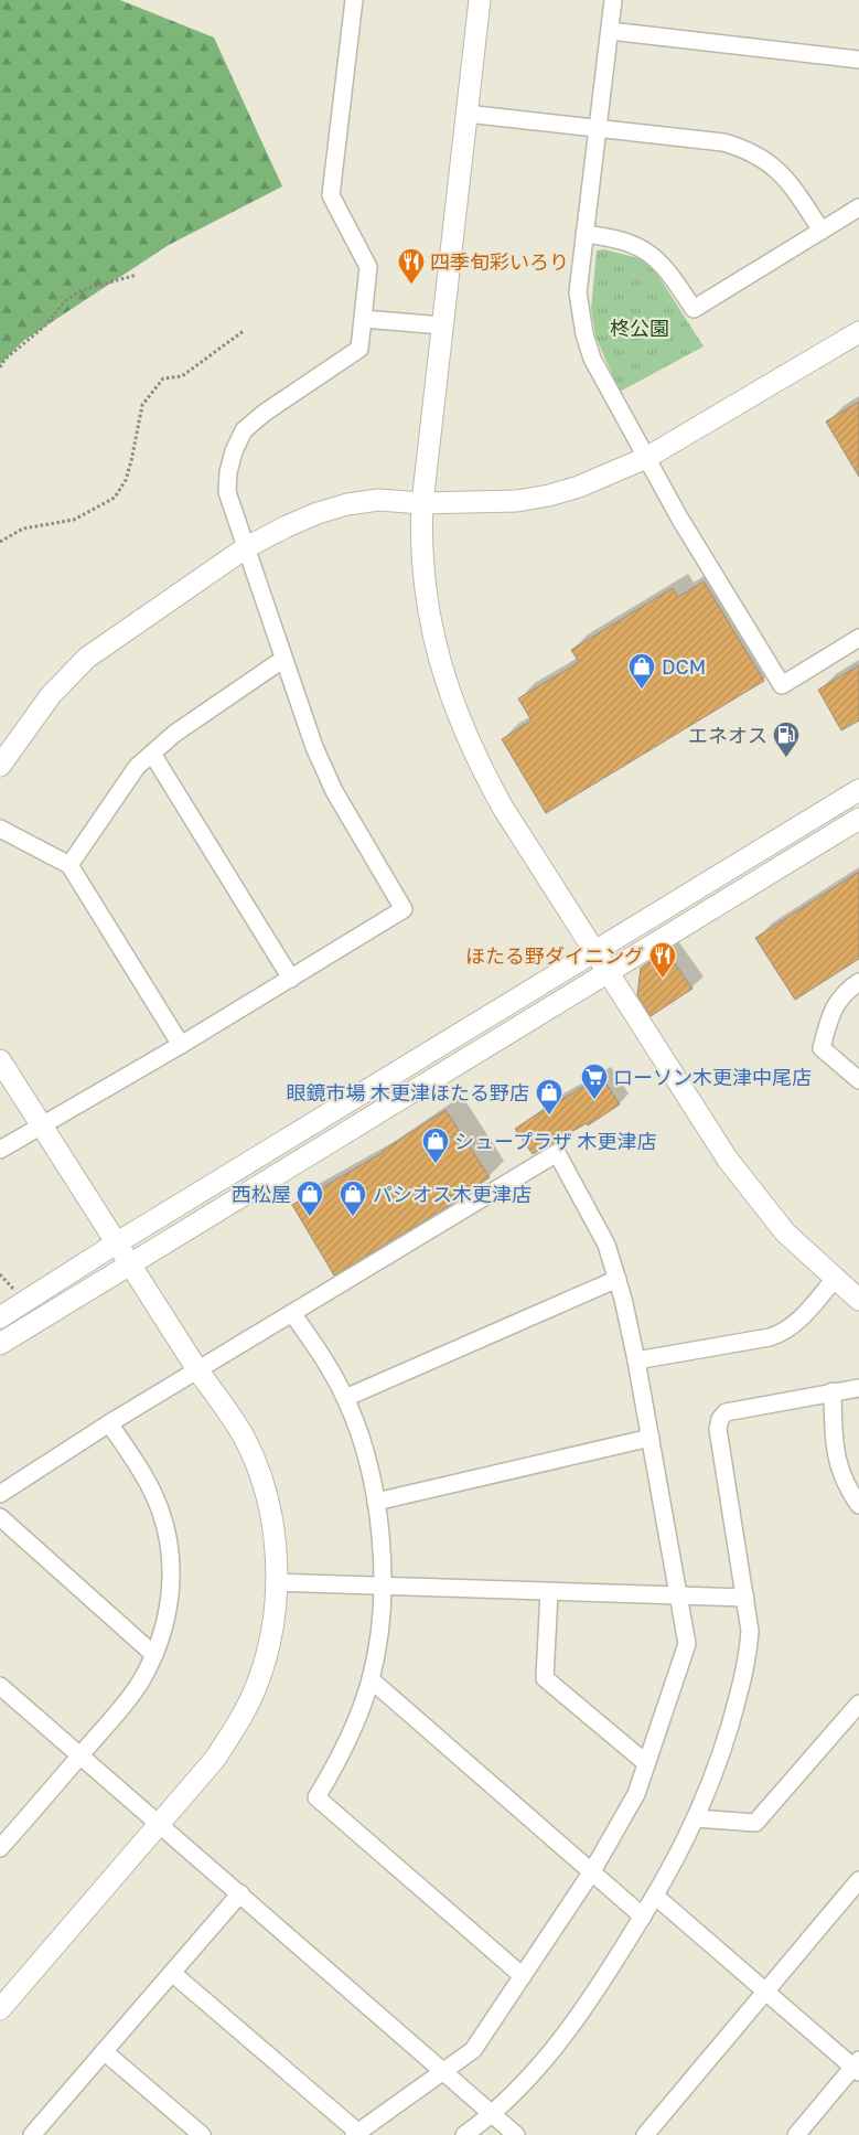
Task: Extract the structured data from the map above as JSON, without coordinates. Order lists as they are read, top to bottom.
{
  "parks": ["柊公園"],
  "places": {
    "restaurant": ["四季旬彩いろり", "ほたる野ダイニング"],
    "shop": [
      "DCM",
      "眼鏡市場 木更津ほたる野店",
      "シュープラザ 木更津店",
      "西松屋",
      "パシオス木更津店"
    ],
    "fuel station": ["エネオス"],
    "supermarket": ["ローソン木更津中尾店"]
  }
}
